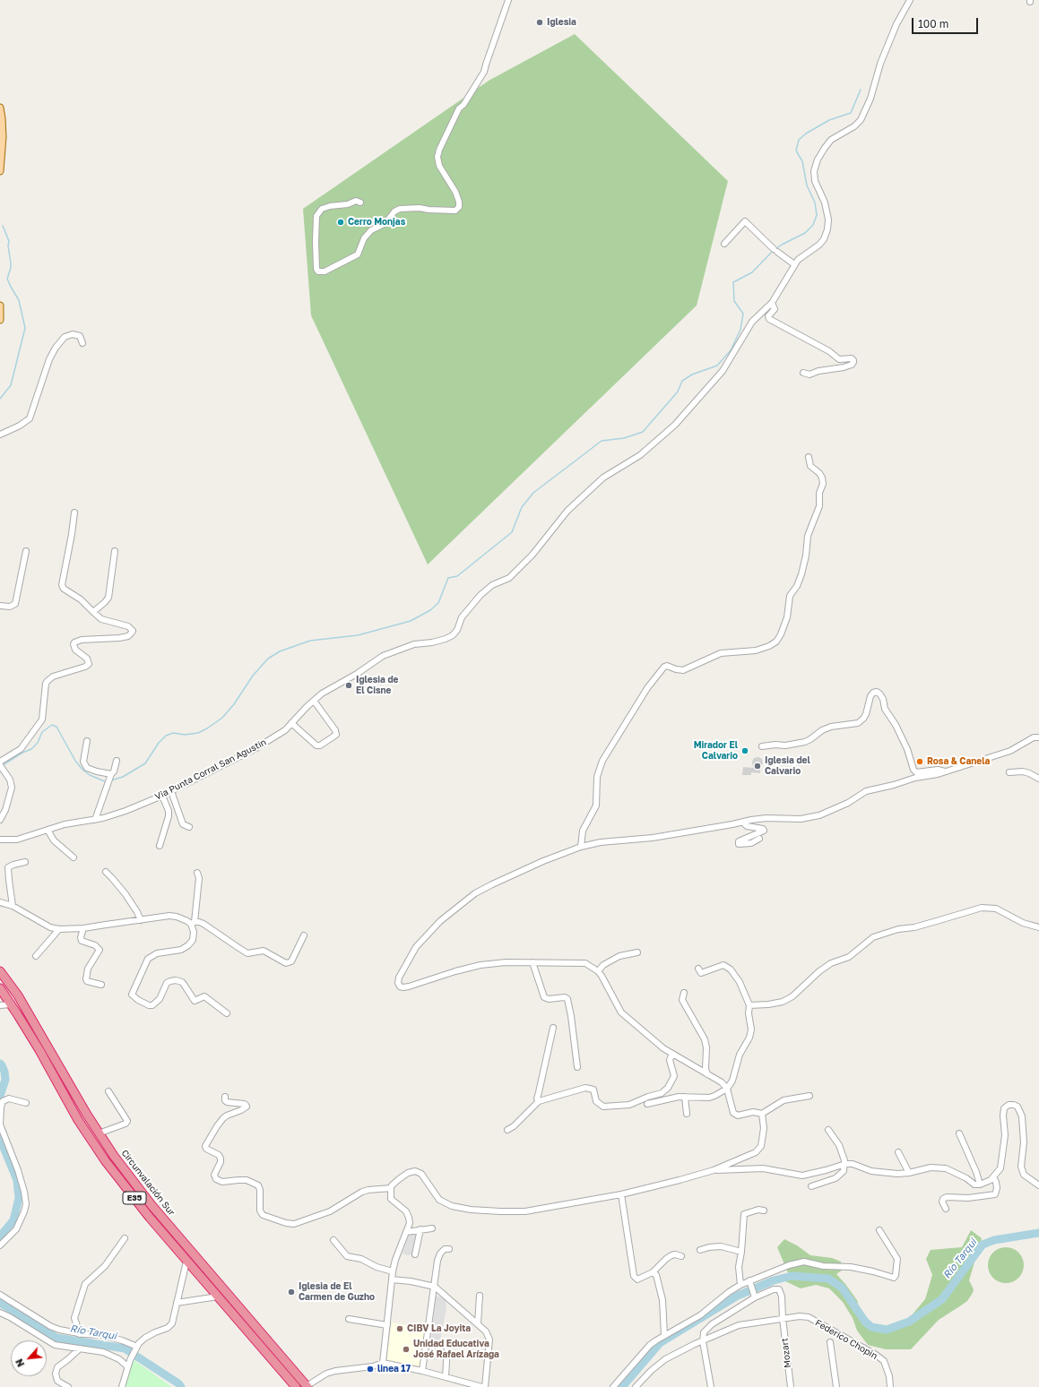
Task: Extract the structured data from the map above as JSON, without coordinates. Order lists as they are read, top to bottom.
{
  "streets": {
    "highway": ["Circunvalación Sur", "E35"],
    "street": ["Via Punta Corral San Agustin", "Federico Chopin", "Mozart"]
  },
  "crossings": [
    ["Federico Chopin", "Mozart"]
  ],
  "water": ["Río Tarqui"],
  "places": [
    "Iglesia",
    "Cerro Monjas",
    "Iglesia de El Cisne",
    "Mirador El Calvario",
    "Rosa & Canela",
    "Iglesia del Calvario",
    "Iglesia de El Carmen de Guzho",
    "CIBV La Joyita",
    "Unidad Educativa José Rafael Arízaga",
    "linea 17"
  ],
  "scale_bar": "100 m",
  "north": "bottom left"
}
